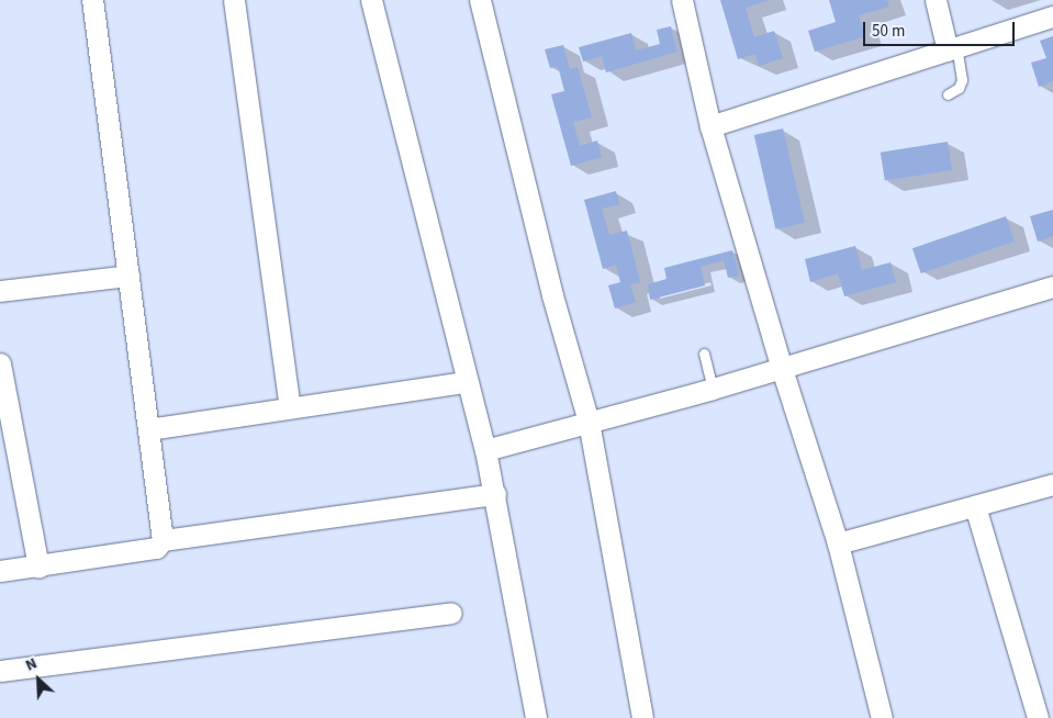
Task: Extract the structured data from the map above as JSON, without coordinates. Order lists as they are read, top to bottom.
{
  "scale_bar": "50 m",
  "north": "top left"
}
